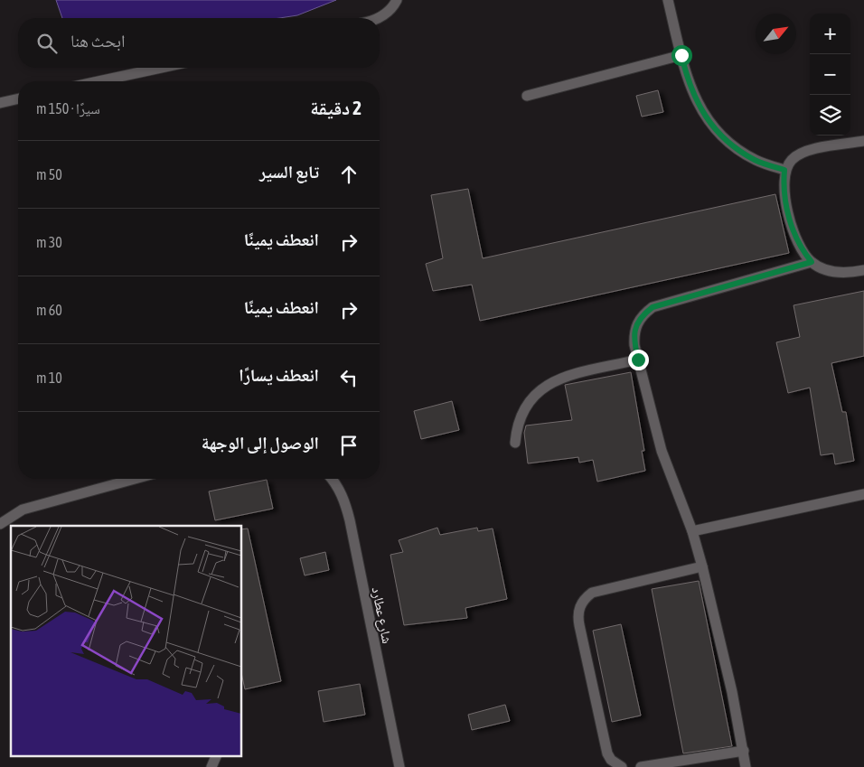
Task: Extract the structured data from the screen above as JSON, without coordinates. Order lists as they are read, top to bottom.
{
  "streets": {
    "lane": ["شارع عطارد"]
  },
  "north": "top right",
  "page": {
    "map_buttons": ["+", "−"],
    "search": "ابحث هنا",
    "heading": ["2 دقيقة", "سيرًا · 150 m"],
    "list": [
      ["تابع السير", "50 m"],
      ["انعطف يمينًا", "30 m"],
      ["انعطف يمينًا", "60 m"],
      ["انعطف يسارًا", "10 m"],
      "الوصول إلى الوجهة"
    ]
  }
}
